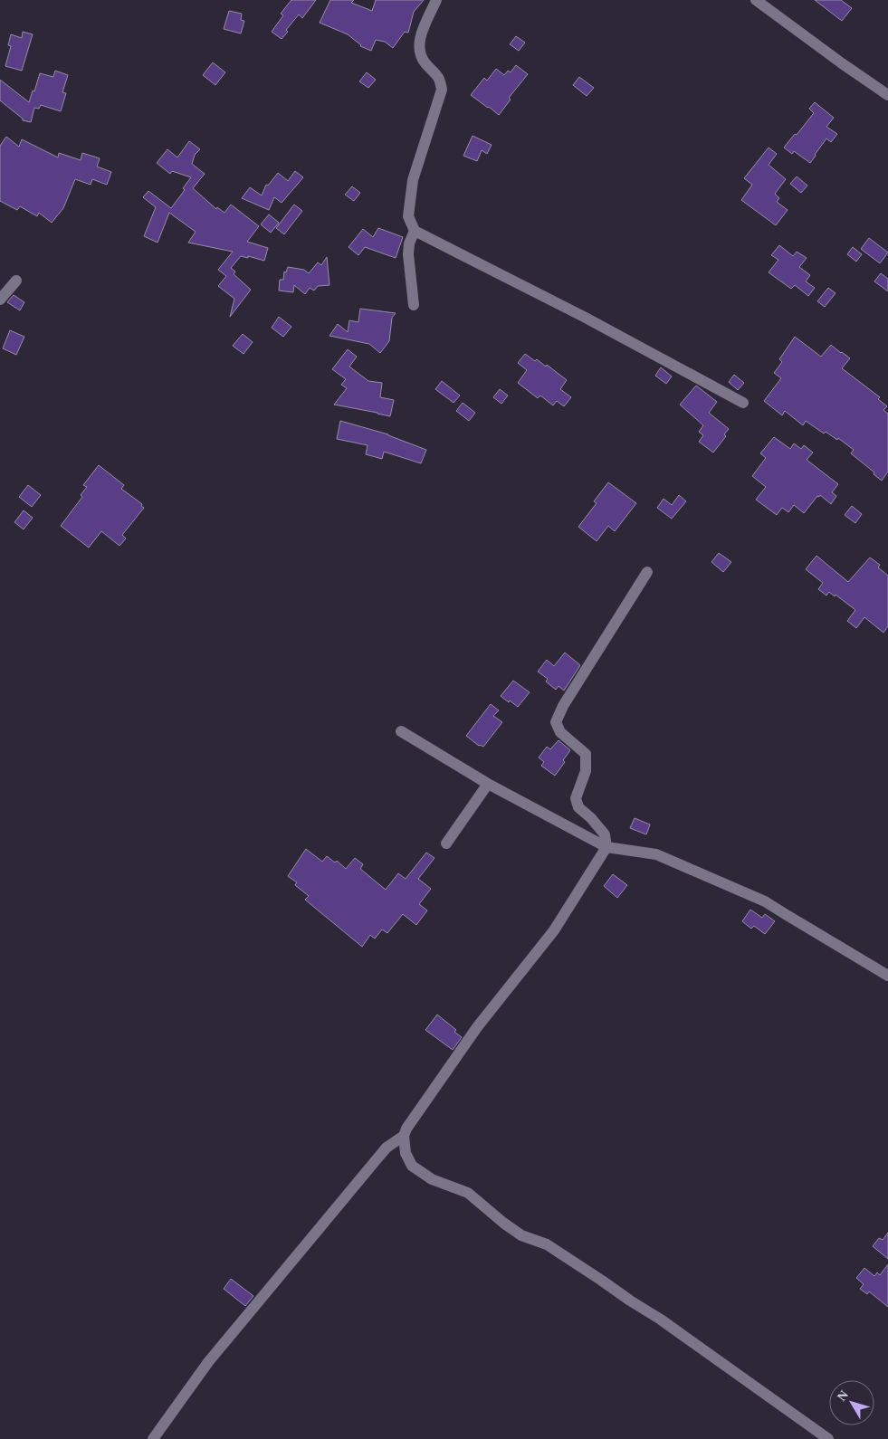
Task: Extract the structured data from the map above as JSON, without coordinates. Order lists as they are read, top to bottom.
{
  "north": "top left"
}
